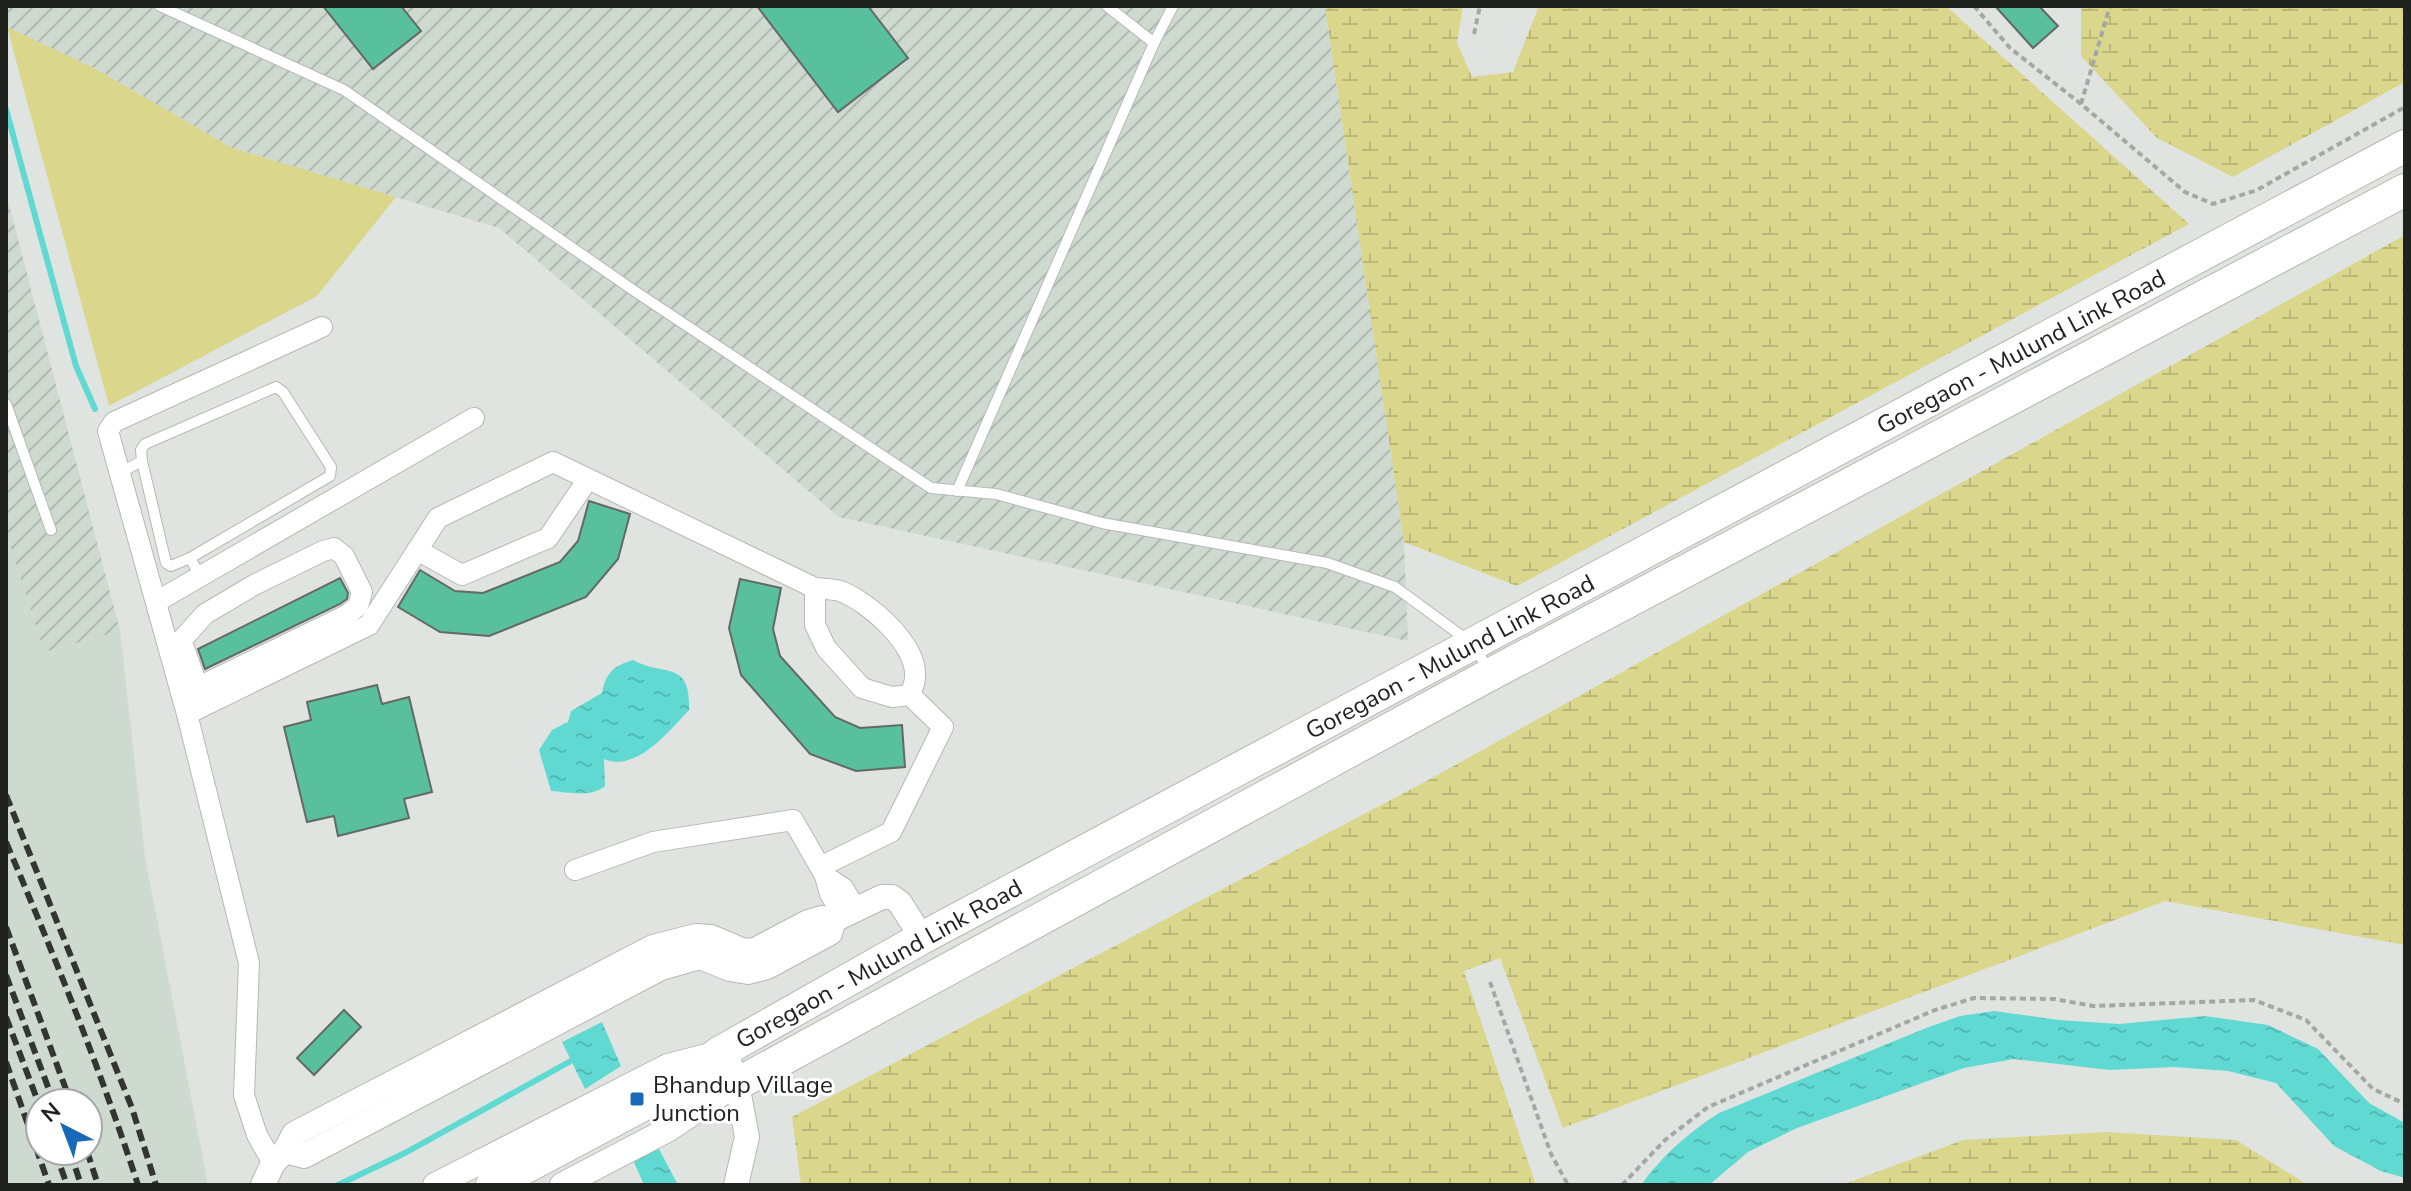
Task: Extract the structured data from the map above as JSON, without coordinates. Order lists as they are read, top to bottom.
{
  "streets": {
    "main road": ["Goregaon - Mulund Link Road"]
  },
  "places": {
    "transit": ["Bhandup Village Junction"]
  },
  "north": "top left"
}
